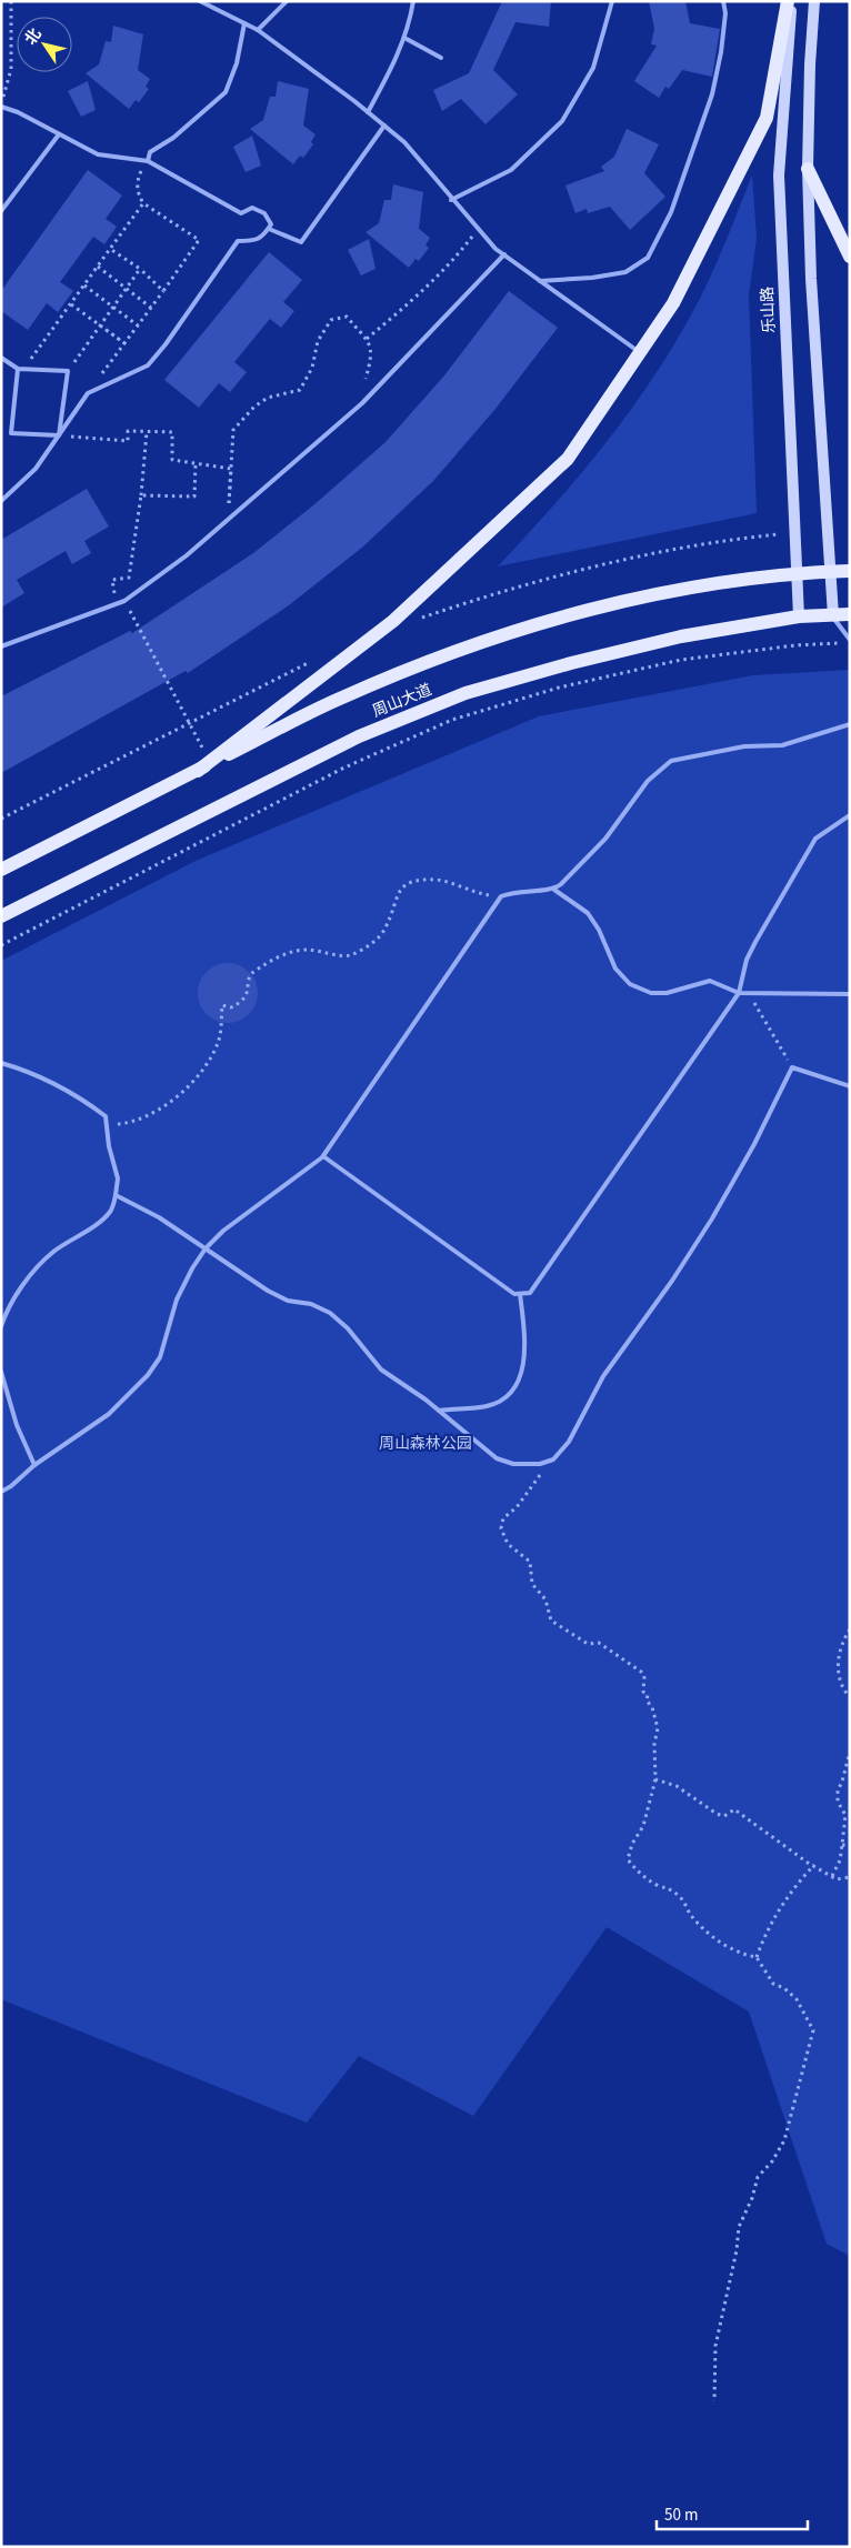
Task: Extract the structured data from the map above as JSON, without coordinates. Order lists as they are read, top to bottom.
{
  "streets": {
    "main road": ["乐山路", "周山大道"]
  },
  "crossings": [
    ["乐山路", "周山大道"]
  ],
  "parks": ["周山森林公园"],
  "scale_bar": "50 m",
  "north": "top left"
}
